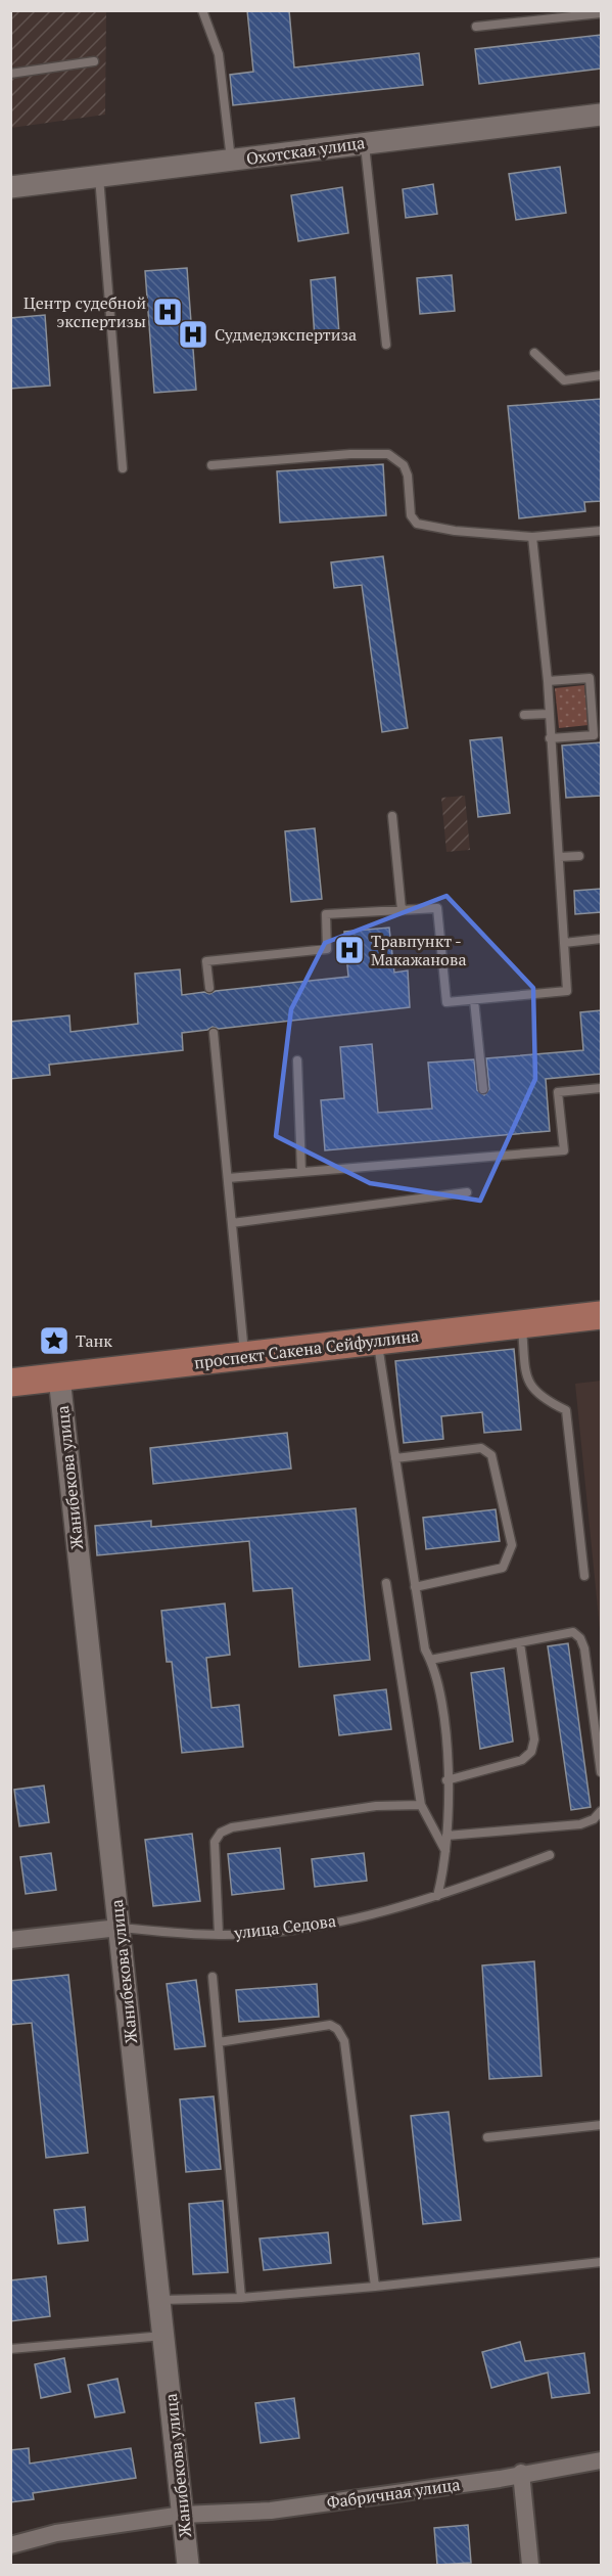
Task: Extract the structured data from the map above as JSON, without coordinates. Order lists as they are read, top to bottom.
{
  "streets": {
    "main road": ["проспект Сакена Сейфуллина"],
    "street": [
      "Охотская улица",
      "Жанибекова улица",
      "улица Седова",
      "Фабричная улица"
    ]
  },
  "crossings": [
    ["проспект Сакена Сейфуллина", "Жанибекова улица"],
    ["Жанибекова улица", "улица Седова"],
    ["Жанибекова улица", "Фабричная улица"]
  ],
  "places": {
    "hospital": ["Центр судебной экспертизы", "Судмедэкспертиза", "Травпункт - Макажанова"],
    "place": ["Танк"]
  }
}
